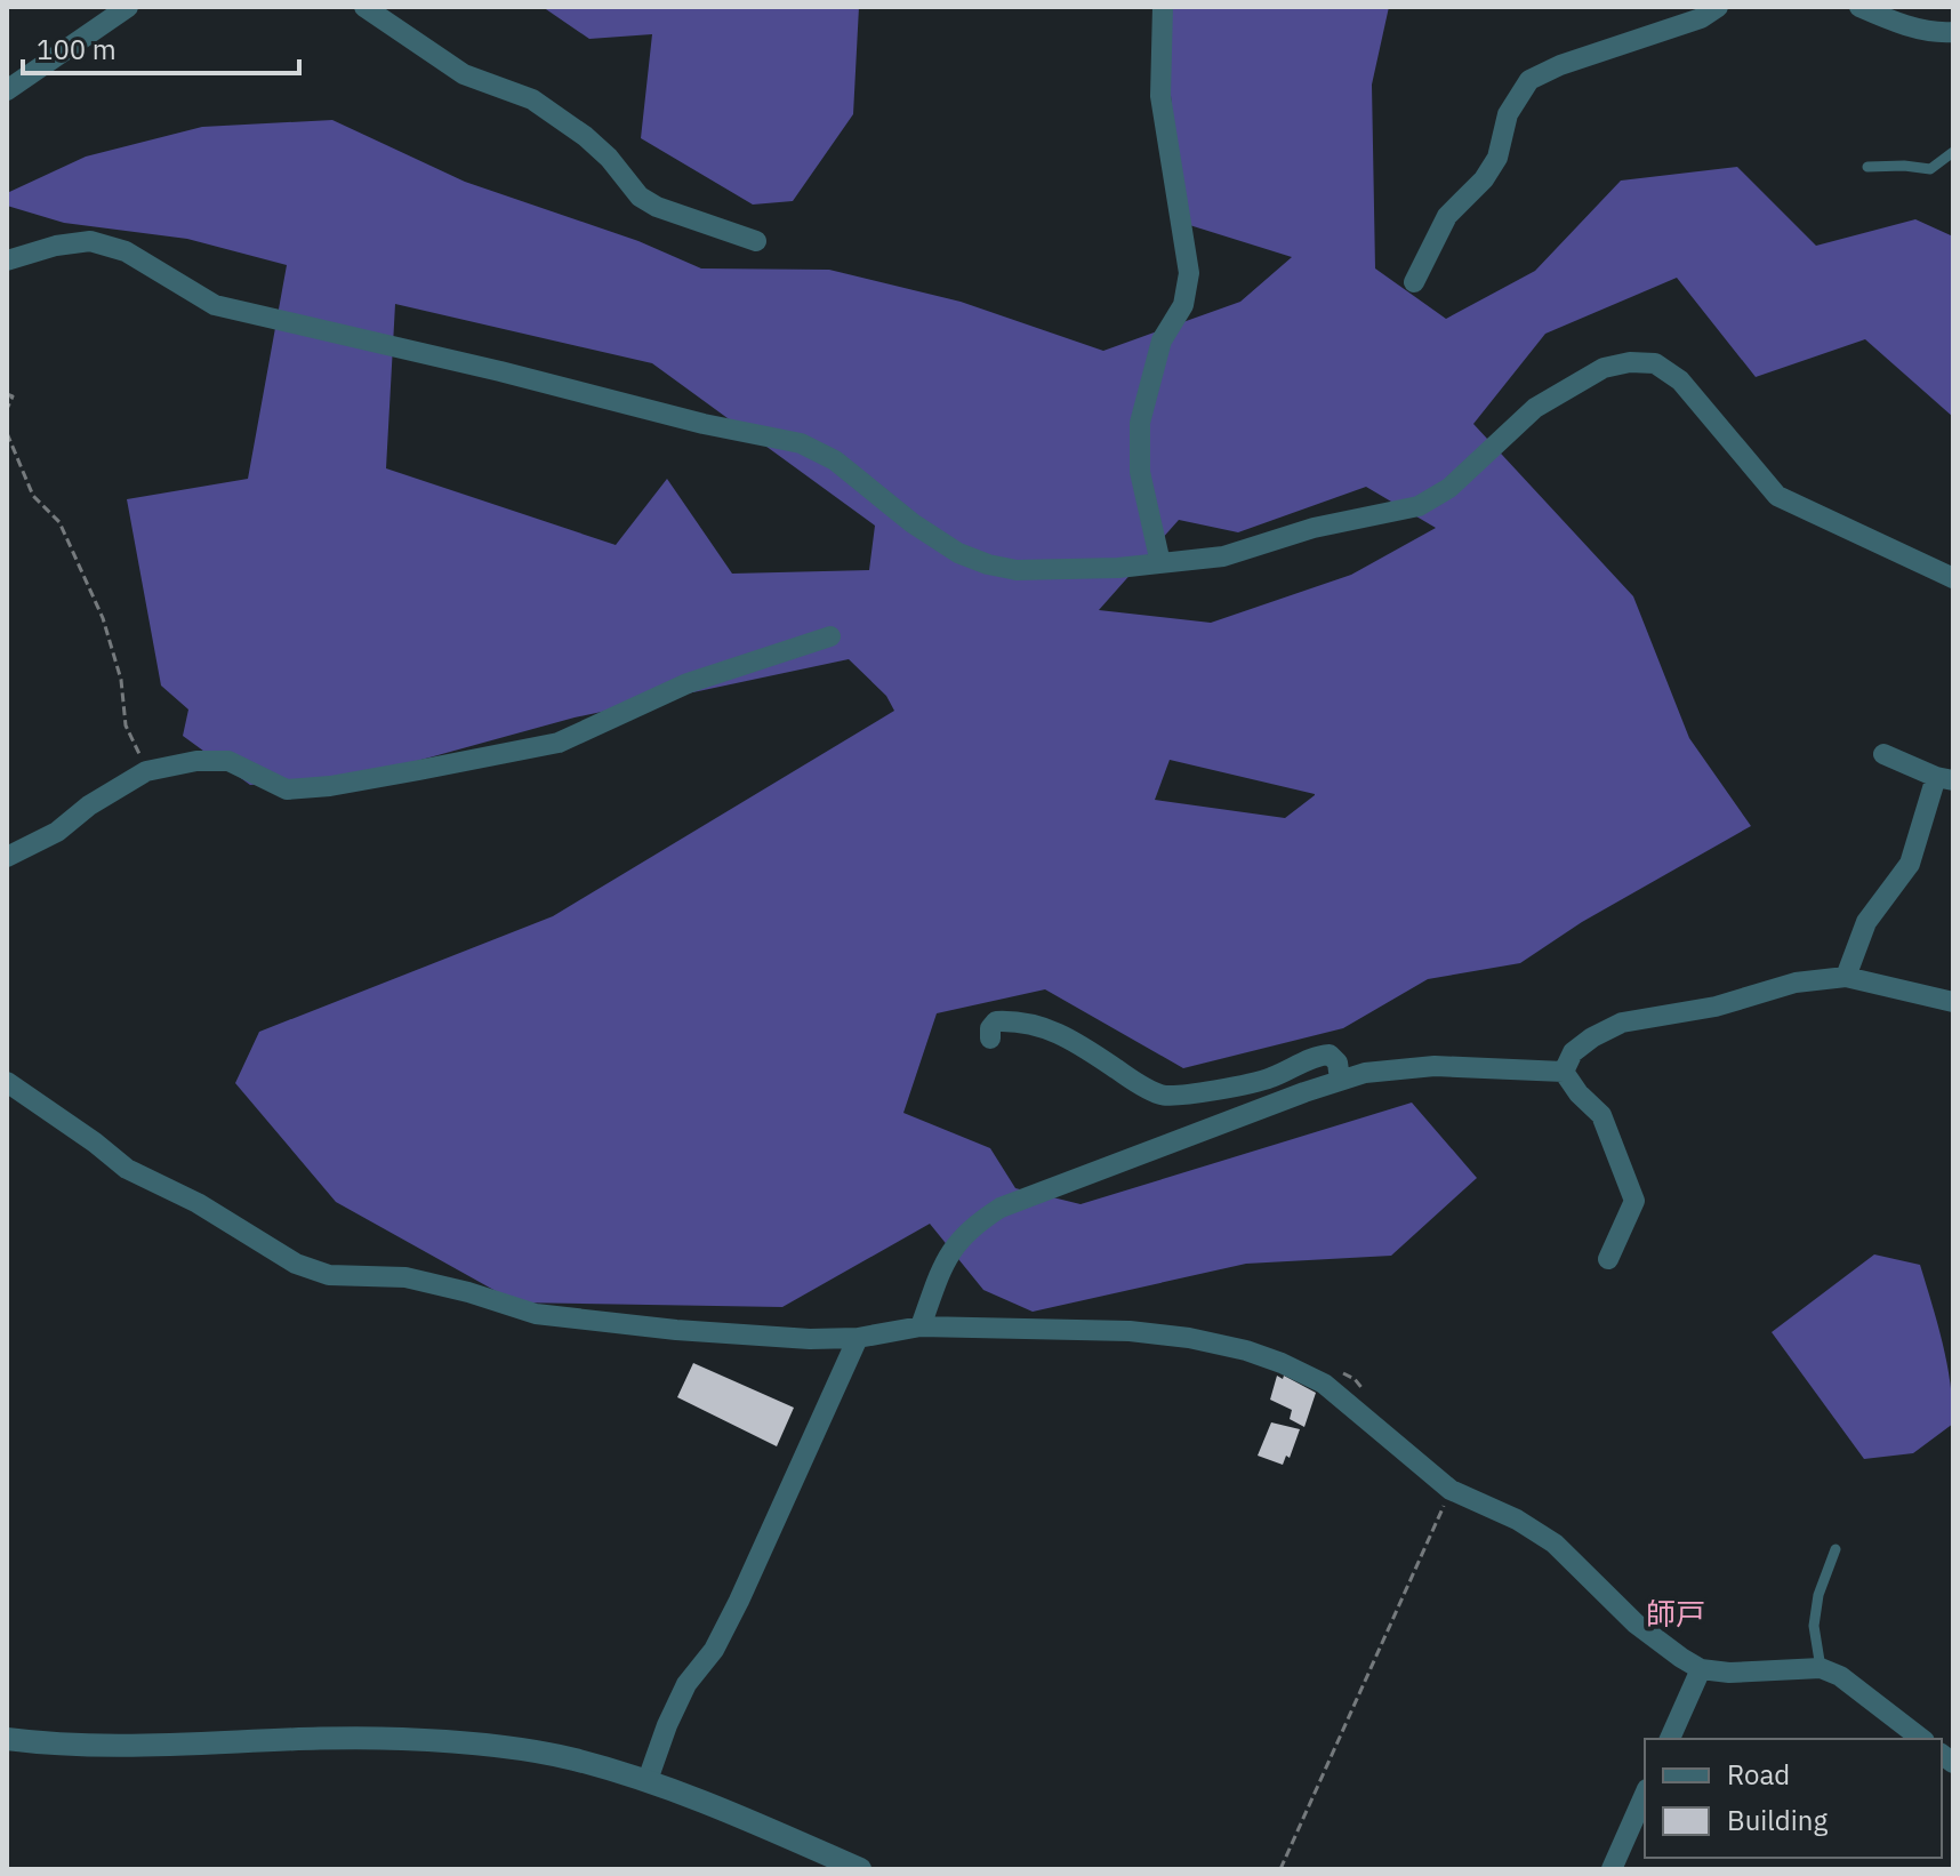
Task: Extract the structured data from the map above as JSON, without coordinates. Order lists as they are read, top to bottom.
{
  "districts": ["師戸"],
  "legend": ["Road", "Building"],
  "scale_bar": "100 m"
}
